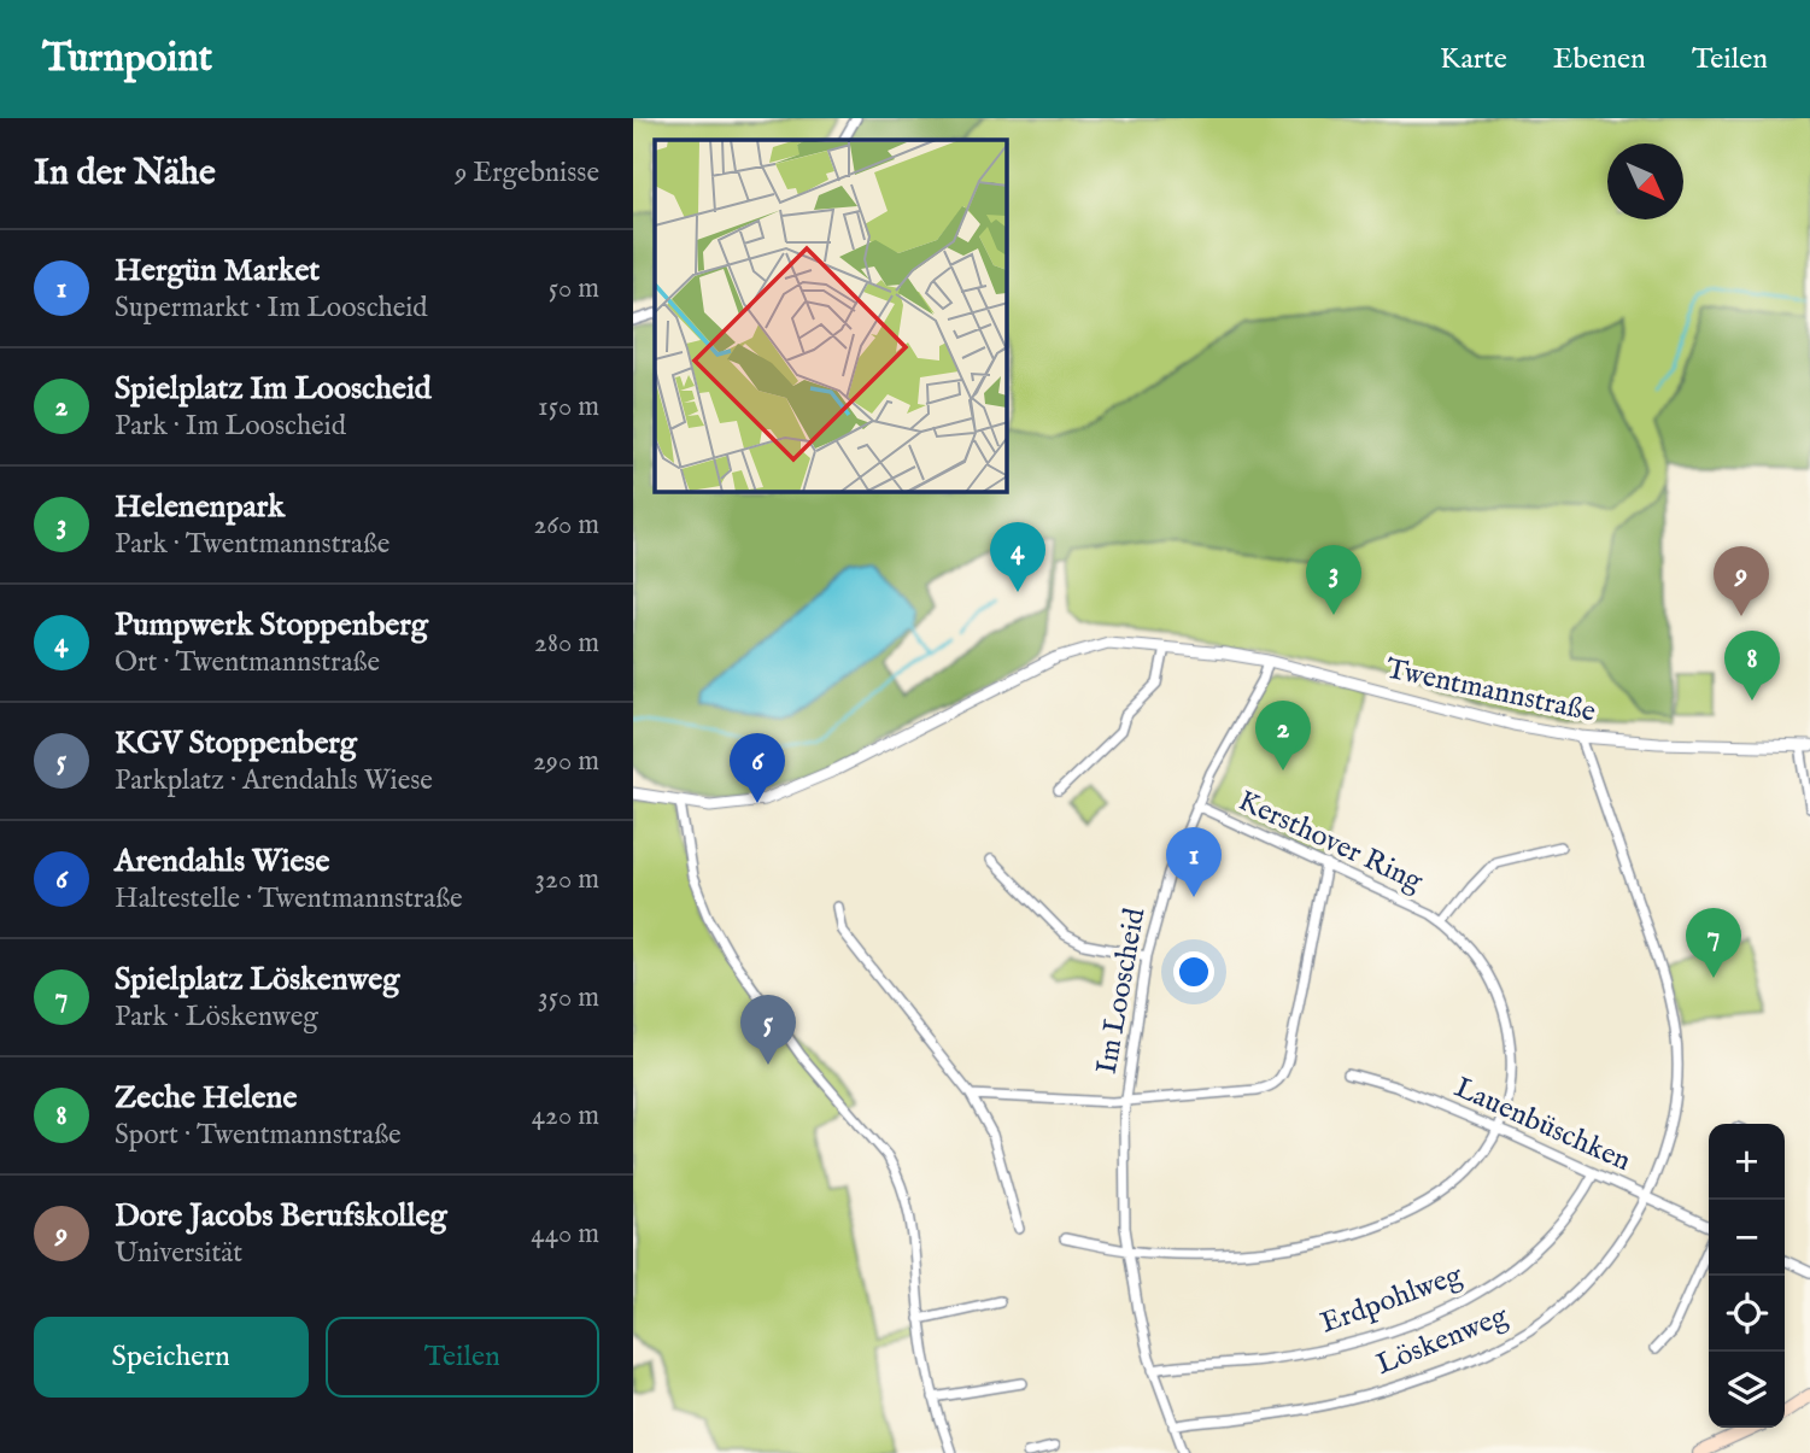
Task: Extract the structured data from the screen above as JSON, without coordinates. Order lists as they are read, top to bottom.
{
  "streets": {
    "street": [
      "Twentmannstraße",
      "Kersthover Ring",
      "Im Looscheid",
      "Lauenbüschken",
      "Erdpohlweg",
      "Löskenweg"
    ]
  },
  "crossings": [
    ["Twentmannstraße", "Im Looscheid"],
    ["Twentmannstraße", "Löskenweg"],
    ["Kersthover Ring", "Im Looscheid"],
    ["Kersthover Ring", "Lauenbüschken"],
    ["Im Looscheid", "Erdpohlweg"],
    ["Im Looscheid", "Löskenweg"],
    ["Lauenbüschken", "Erdpohlweg"],
    ["Lauenbüschken", "Löskenweg"]
  ],
  "north": "bottom right",
  "page": {
    "header": "Turnpoint",
    "nav": ["Karte", "Ebenen", "Teilen"],
    "heading": ["In der Nähe", "9 Ergebnisse"],
    "list": [
      {
        "mark": "1",
        "name": "Hergün Market",
        "note": "Supermarkt · Im Looscheid",
        "value": "50 m"
      },
      {
        "mark": "2",
        "name": "Spielplatz Im Looscheid",
        "note": "Park · Im Looscheid",
        "value": "150 m"
      },
      {
        "mark": "3",
        "name": "Helenenpark",
        "note": "Park · Twentmannstraße",
        "value": "260 m"
      },
      {
        "mark": "4",
        "name": "Pumpwerk Stoppenberg",
        "note": "Ort · Twentmannstraße",
        "value": "280 m"
      },
      {
        "mark": "5",
        "name": "KGV Stoppenberg",
        "note": "Parkplatz · Arendahls Wiese",
        "value": "290 m"
      },
      {
        "mark": "6",
        "name": "Arendahls Wiese",
        "note": "Haltestelle · Twentmannstraße",
        "value": "320 m"
      },
      {
        "mark": "7",
        "name": "Spielplatz Löskenweg",
        "note": "Park · Löskenweg",
        "value": "350 m"
      },
      {
        "mark": "8",
        "name": "Zeche Helene",
        "note": "Sport · Twentmannstraße",
        "value": "420 m"
      },
      {
        "mark": "9",
        "name": "Dore Jacobs Berufskolleg",
        "note": "Universität",
        "value": "440 m"
      }
    ],
    "pins": [
      "4",
      "3",
      "9",
      "8",
      "2",
      "6",
      "1",
      "7",
      "5"
    ],
    "map_buttons": ["+", "−"],
    "buttons": ["Speichern", "Teilen"]
  }
}
